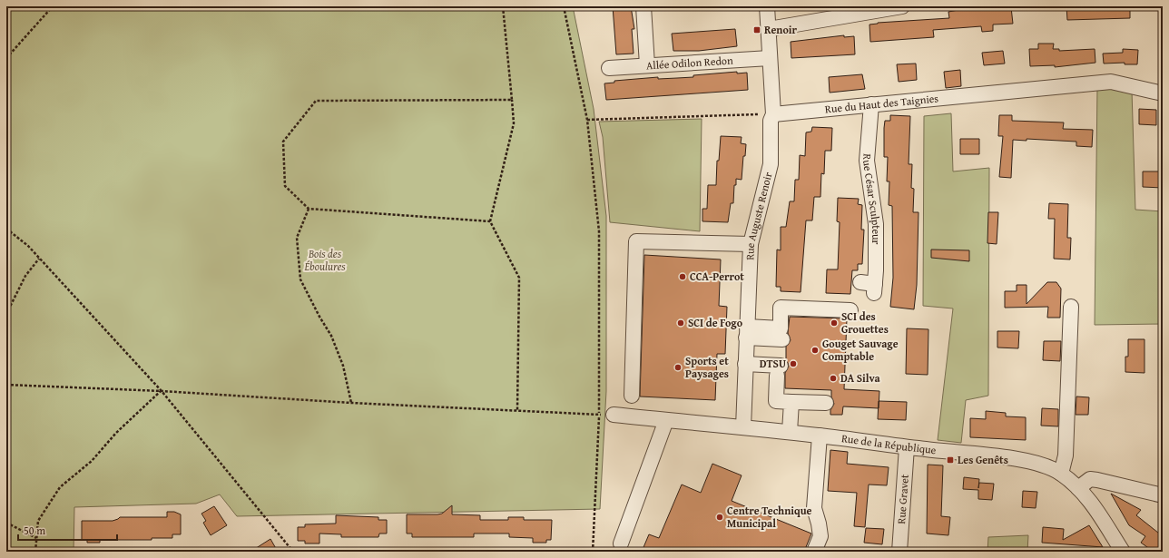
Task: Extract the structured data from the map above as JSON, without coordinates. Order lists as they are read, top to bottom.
{
  "streets": {
    "street": [
      "Allée Odilon Redon",
      "Rue du Haut des Taignies",
      "Rue César Sculpteur",
      "Rue Auguste Renoir",
      "Rue de la République",
      "Rue Gravet"
    ]
  },
  "crossings": [
    ["Allée Odilon Redon", "Rue Auguste Renoir"],
    ["Rue du Haut des Taignies", "Rue César Sculpteur"],
    ["Rue du Haut des Taignies", "Rue Auguste Renoir"],
    ["Rue Auguste Renoir", "Rue de la République"],
    ["Rue de la République", "Rue Gravet"]
  ],
  "parks": ["Bois des Éboulures"],
  "places": {
    "transit": ["Renoir", "Les Genêts"],
    "other": [
      "CCA-Perrot",
      "SCI de Fogo",
      "SCI des Grouettes",
      "Gouget Sauvage Comptable",
      "DTSU",
      "Sports et Paysages",
      "DA Silva",
      "Centre Technique Municipal"
    ]
  },
  "scale_bar": "50 m"
}
